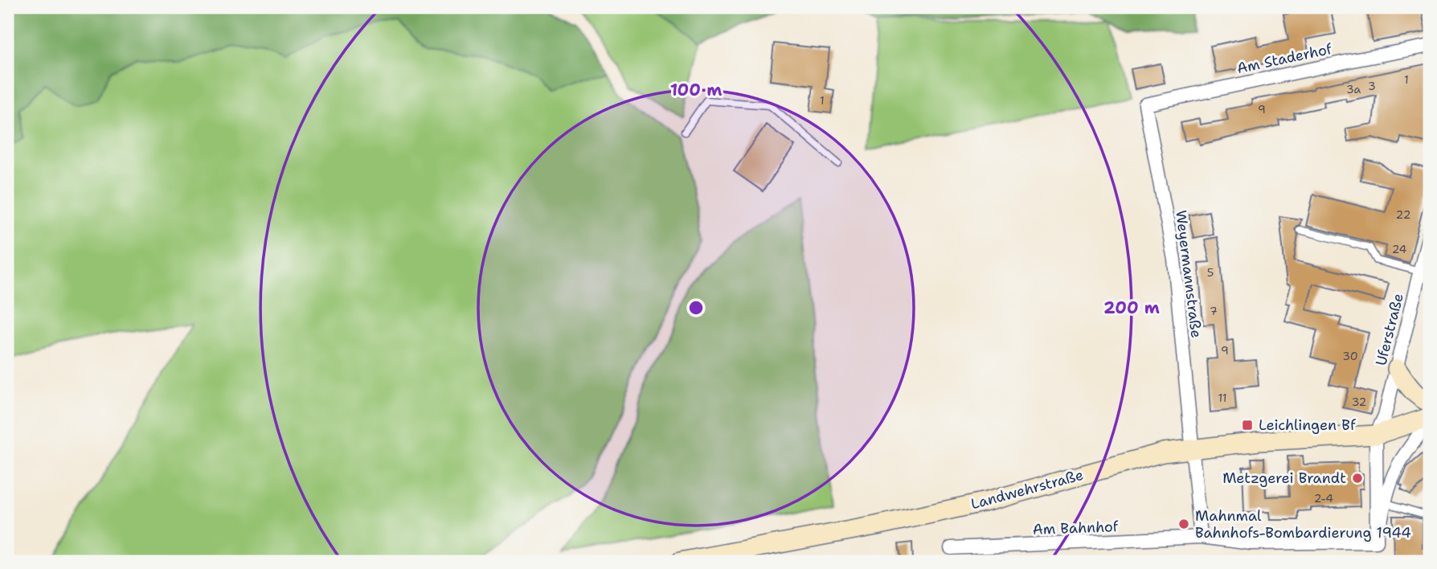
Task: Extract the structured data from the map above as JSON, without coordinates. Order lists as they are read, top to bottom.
{
  "streets": {
    "main road": ["Landwehrstraße"],
    "street": [
      "Am Staderhof",
      "Weyermannstraße",
      "Uferstraße",
      "Am Bahnhof"
    ]
  },
  "crossings": [
    ["Am Staderhof", "Weyermannstraße"],
    ["Weyermannstraße", "Landwehrstraße"],
    ["Uferstraße", "Landwehrstraße"]
  ],
  "places": {
    "transit": ["Leichlingen Bf"],
    "other": ["Metzgerei Brandt", "Mahnmal Bahnhofs-Bombardierung 1944"]
  },
  "house_numbers": [
    "1",
    "3",
    "3a",
    "1",
    "9",
    "22",
    "24",
    "5",
    "7",
    "9",
    "30",
    "11",
    "32",
    "2-4"
  ],
  "rings": ["100 m", "200 m"]
}
